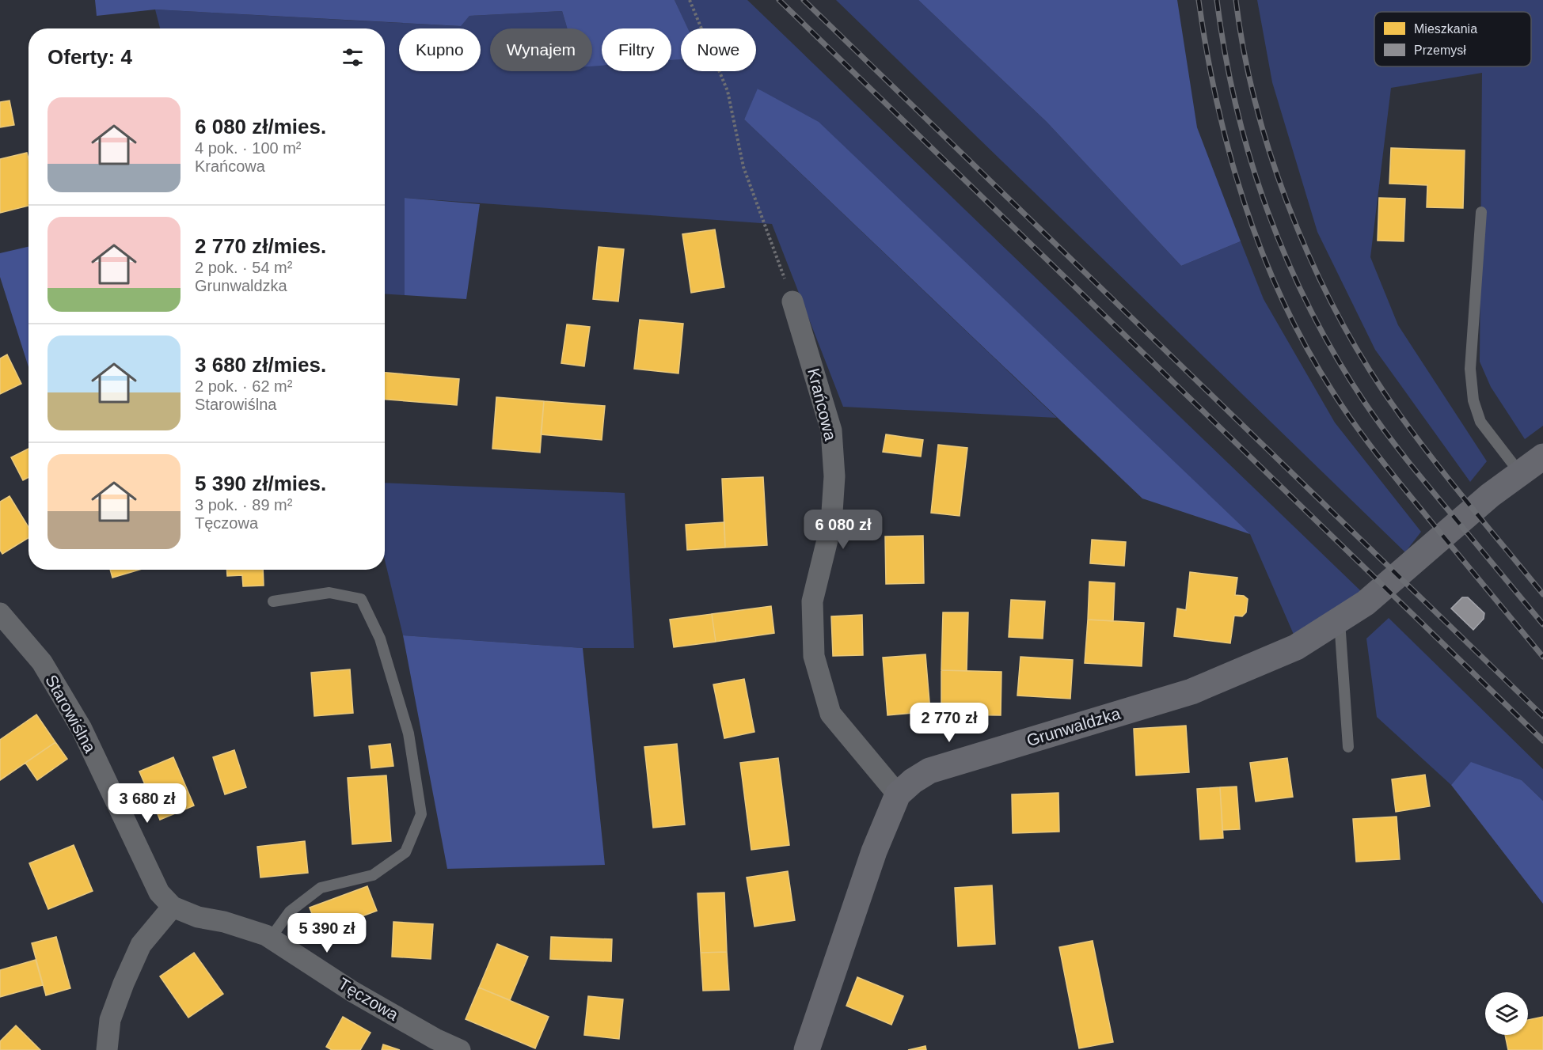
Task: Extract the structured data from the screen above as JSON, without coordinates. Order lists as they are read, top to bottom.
{
  "streets": {
    "street": [
      "Krańcowa",
      "Starowiślna",
      "Grunwaldzka",
      "Tęczowa"
    ]
  },
  "crossings": [
    ["Krańcowa", "Grunwaldzka"],
    ["Starowiślna", "Tęczowa"]
  ],
  "legend": ["Mieszkania", "Przemysł"],
  "page": {
    "chip": [
      "Kupno",
      "Wynajem",
      "Filtry",
      "Nowe"
    ],
    "heading": "Oferty: 4",
    "list": [
      {
        "name": "6 080 zł/mies.",
        "note": "4 pok. · 100 m² · Krańcowa"
      },
      {
        "name": "2 770 zł/mies.",
        "note": "2 pok. · 54 m² · Grunwaldzka"
      },
      {
        "name": "3 680 zł/mies.",
        "note": "2 pok. · 62 m² · Starowiślna"
      },
      {
        "name": "5 390 zł/mies.",
        "note": "3 pok. · 89 m² · Tęczowa"
      }
    ],
    "price": [
      "6 080 zł",
      "2 770 zł",
      "3 680 zł",
      "5 390 zł"
    ]
  }
}
